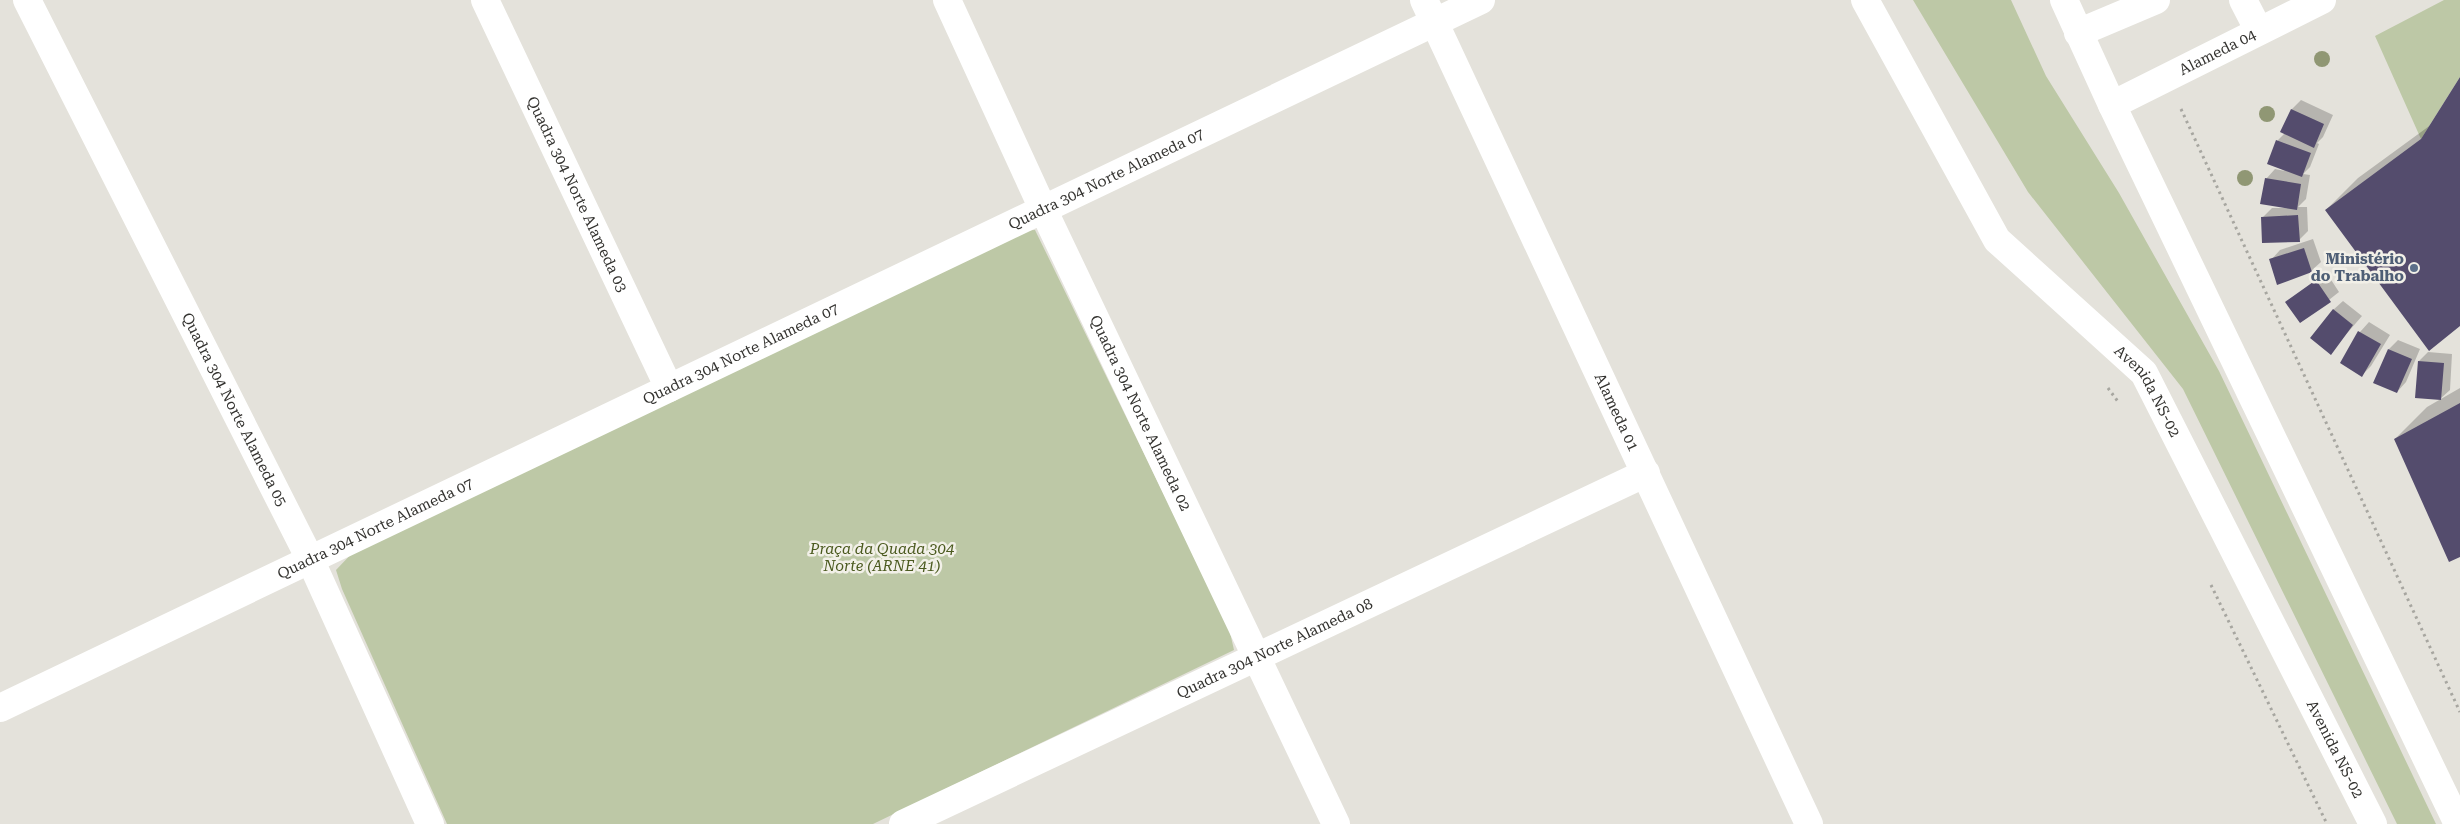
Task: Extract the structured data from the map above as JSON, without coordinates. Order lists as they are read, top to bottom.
{
  "streets": {
    "street": [
      "Alameda 04",
      "Quadra 304 Norte Alameda 07",
      "Quadra 304 Norte Alameda 03",
      "Avenida NS-02",
      "Quadra 304 Norte Alameda 05",
      "Alameda 01",
      "Quadra 304 Norte Alameda 02",
      "Quadra 304 Norte Alameda 08"
    ]
  },
  "crossings": [
    ["Quadra 304 Norte Alameda 07", "Quadra 304 Norte Alameda 03"],
    ["Quadra 304 Norte Alameda 07", "Quadra 304 Norte Alameda 05"],
    ["Quadra 304 Norte Alameda 07", "Alameda 01"],
    ["Quadra 304 Norte Alameda 07", "Quadra 304 Norte Alameda 02"],
    ["Alameda 01", "Quadra 304 Norte Alameda 08"],
    ["Quadra 304 Norte Alameda 02", "Quadra 304 Norte Alameda 08"]
  ],
  "parks": ["Praça da Quada 304 Norte (ARNE 41)"],
  "places": ["Ministério do Trabalho"]
}
